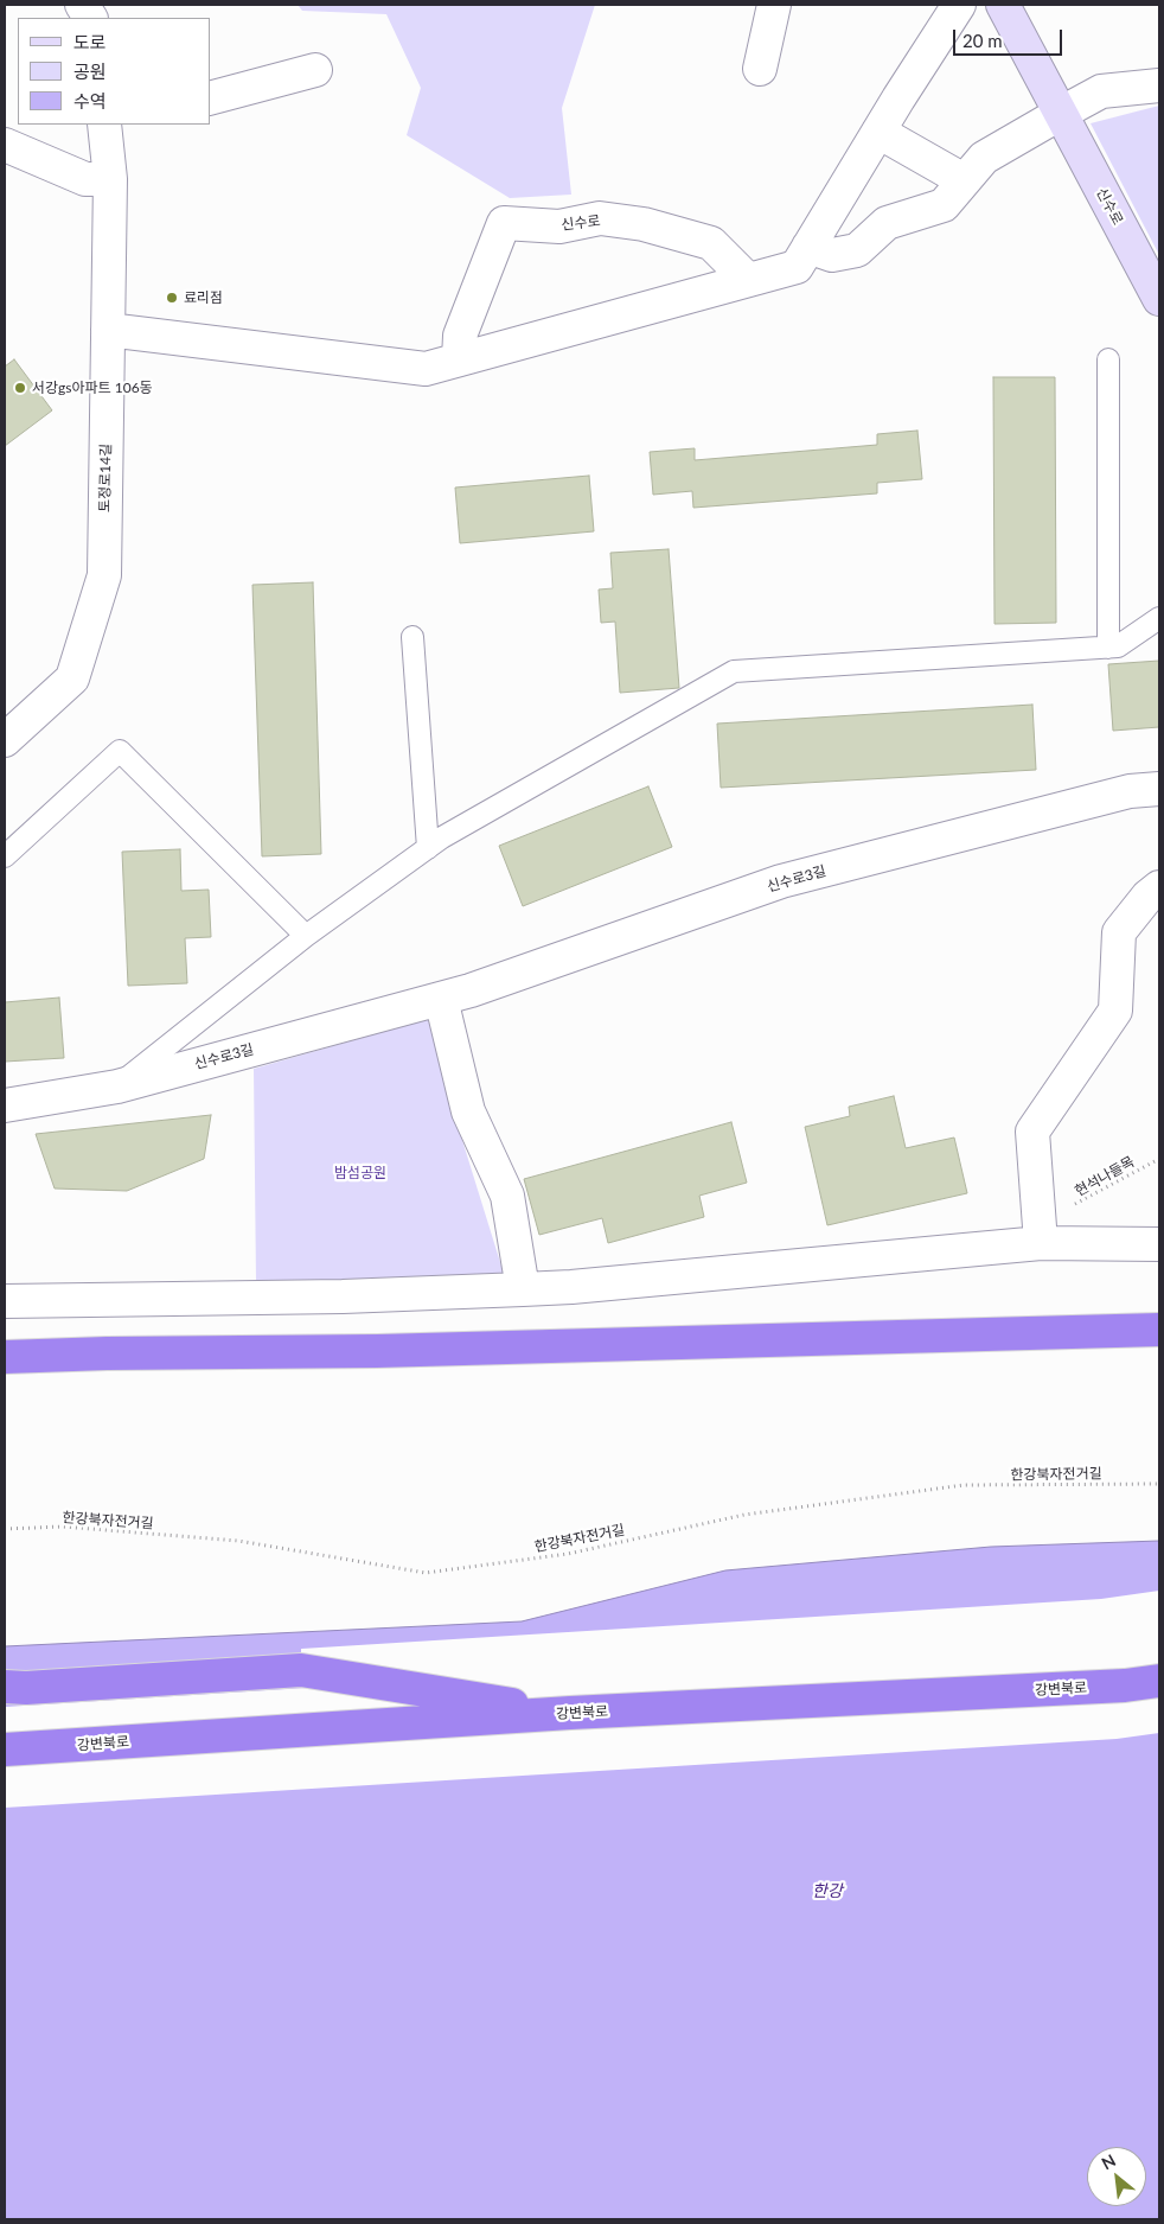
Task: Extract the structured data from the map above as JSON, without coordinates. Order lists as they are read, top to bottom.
{
  "streets": {
    "highway": ["강변북로"],
    "street": ["신수로", "토정로14길", "신수로3길"],
    "path": ["현석나들목", "한강북자전거길"]
  },
  "water": ["한강"],
  "parks": ["밤섬공원"],
  "places": ["료리점", "서강gs아파트 106동"],
  "legend": ["도로", "공원", "수역"],
  "scale_bar": "20 m",
  "north": "top left"
}
